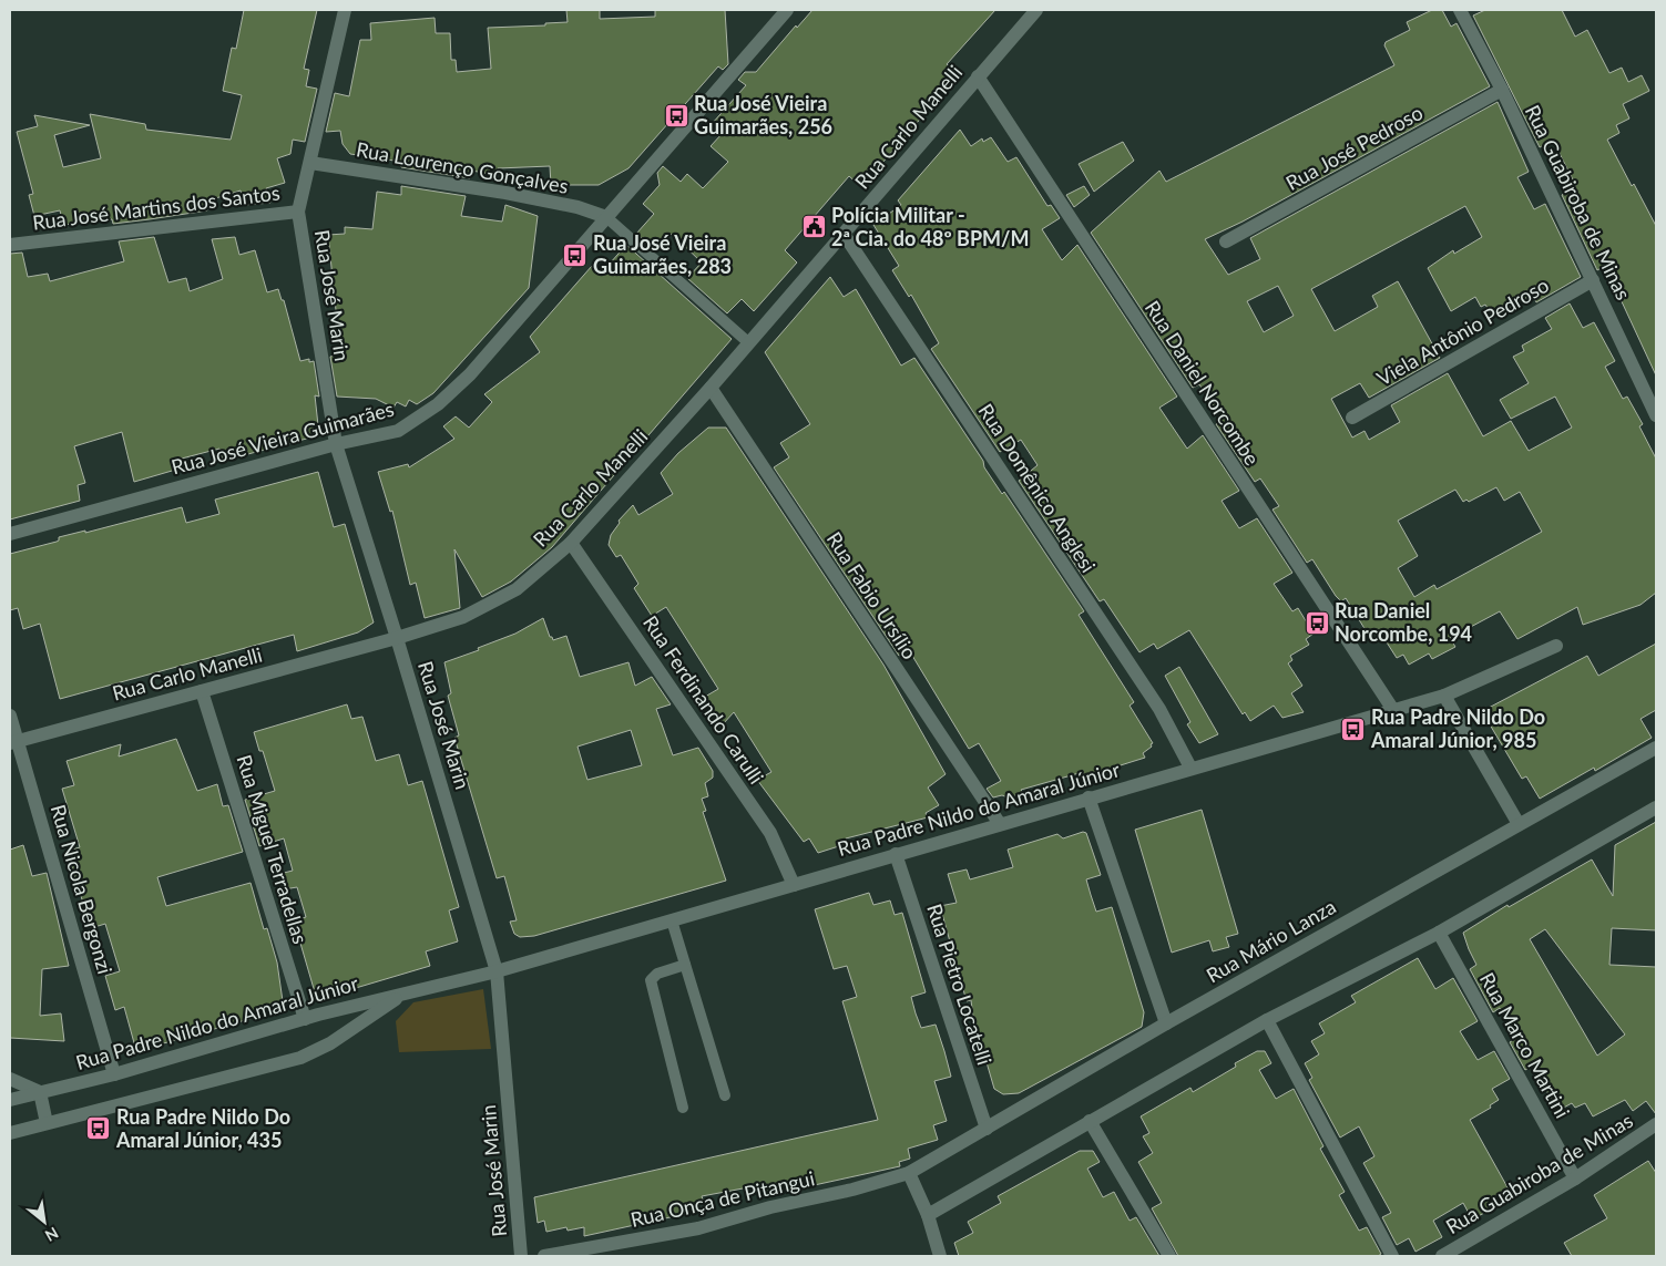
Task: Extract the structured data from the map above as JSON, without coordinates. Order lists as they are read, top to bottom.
{
  "streets": {
    "street": [
      "Rua Carlo Manelli",
      "Rua José Pedroso",
      "Rua Lourenço Gonçalves",
      "Rua Guabiroba de Minas",
      "Rua José Martins dos Santos",
      "Rua José Marin",
      "Viela Antônio Pedroso",
      "Rua Daniel Norcombe",
      "Rua José Vieira Guimarães",
      "Rua Domênico Anglesi",
      "Rua Fabio Ursílio",
      "Rua Ferdinando Carulli",
      "Rua Padre Nildo do Amaral Júnior",
      "Rua Miguel Terradellas",
      "Rua Nicola Bergonzi",
      "Rua Mário Lanza",
      "Rua Pietro Locatelli",
      "Rua Marco Martini",
      "Rua Onça de Pitangui"
    ]
  },
  "crossings": [
    ["Rua Carlo Manelli", "Rua José Marin"],
    ["Rua Carlo Manelli", "Rua Daniel Norcombe"],
    ["Rua Carlo Manelli", "Rua Domênico Anglesi"],
    ["Rua Carlo Manelli", "Rua Fabio Ursílio"],
    ["Rua Carlo Manelli", "Rua Ferdinando Carulli"],
    ["Rua Carlo Manelli", "Rua Miguel Terradellas"],
    ["Rua Carlo Manelli", "Rua Nicola Bergonzi"],
    ["Rua José Pedroso", "Rua Guabiroba de Minas"],
    ["Rua Lourenço Gonçalves", "Rua José Martins dos Santos"],
    ["Rua Lourenço Gonçalves", "Rua José Vieira Guimarães"],
    ["Rua Guabiroba de Minas", "Viela Antônio Pedroso"],
    ["Rua Guabiroba de Minas", "Rua Marco Martini"],
    ["Rua José Martins dos Santos", "Rua José Marin"],
    ["Rua José Marin", "Rua José Vieira Guimarães"],
    ["Rua José Marin", "Rua Padre Nildo do Amaral Júnior"],
    ["Rua Daniel Norcombe", "Rua Padre Nildo do Amaral Júnior"],
    ["Rua Domênico Anglesi", "Rua Padre Nildo do Amaral Júnior"],
    ["Rua Fabio Ursílio", "Rua Padre Nildo do Amaral Júnior"],
    ["Rua Ferdinando Carulli", "Rua Padre Nildo do Amaral Júnior"],
    ["Rua Padre Nildo do Amaral Júnior", "Rua Miguel Terradellas"],
    ["Rua Padre Nildo do Amaral Júnior", "Rua Nicola Bergonzi"],
    ["Rua Padre Nildo do Amaral Júnior", "Rua Pietro Locatelli"],
    ["Rua Mário Lanza", "Rua Pietro Locatelli"],
    ["Rua Mário Lanza", "Rua Onça de Pitangui"]
  ],
  "places": {
    "bus stop": [
      "Rua José Vieira Guimarães, 256",
      "Rua José Vieira Guimarães, 283",
      "Rua Daniel Norcombe, 194",
      "Rua Padre Nildo Do Amaral Júnior, 985",
      "Rua Padre Nildo Do Amaral Júnior, 435"
    ],
    "public building": ["Polícia Militar - 2ª Cia. do 48º BPM/M"]
  },
  "north": "bottom right"
}
